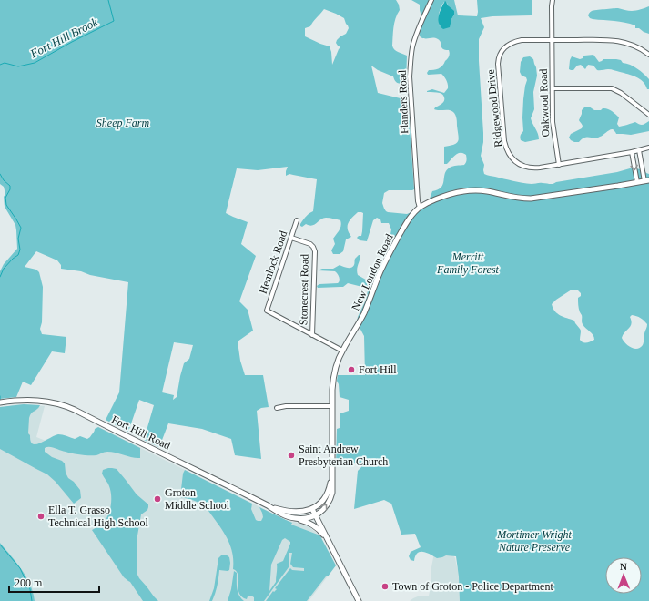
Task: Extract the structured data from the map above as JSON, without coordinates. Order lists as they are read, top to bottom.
{
  "streets": {
    "main road": ["New London Road", "Fort Hill Road"],
    "street": [
      "Flanders Road",
      "Oakwood Road",
      "Ridgewood Drive",
      "Hemlock Road",
      "Stonecrest Road"
    ]
  },
  "crossings": [
    ["Flanders Road", "New London Road"],
    ["Oakwood Road", "Ridgewood Drive"],
    ["Hemlock Road", "Stonecrest Road"]
  ],
  "water": ["Fort Hill Brook"],
  "parks": ["Sheep Farm", "Merritt Family Forest", "Mortimer Wright Nature Preserve"],
  "places": [
    "Fort Hill",
    "Saint Andrew Presbyterian Church",
    "Groton Middle School",
    "Ella T. Grasso Technical High School",
    "Town of Groton - Police Department"
  ],
  "scale_bar": "200 m",
  "north": "top"
}
